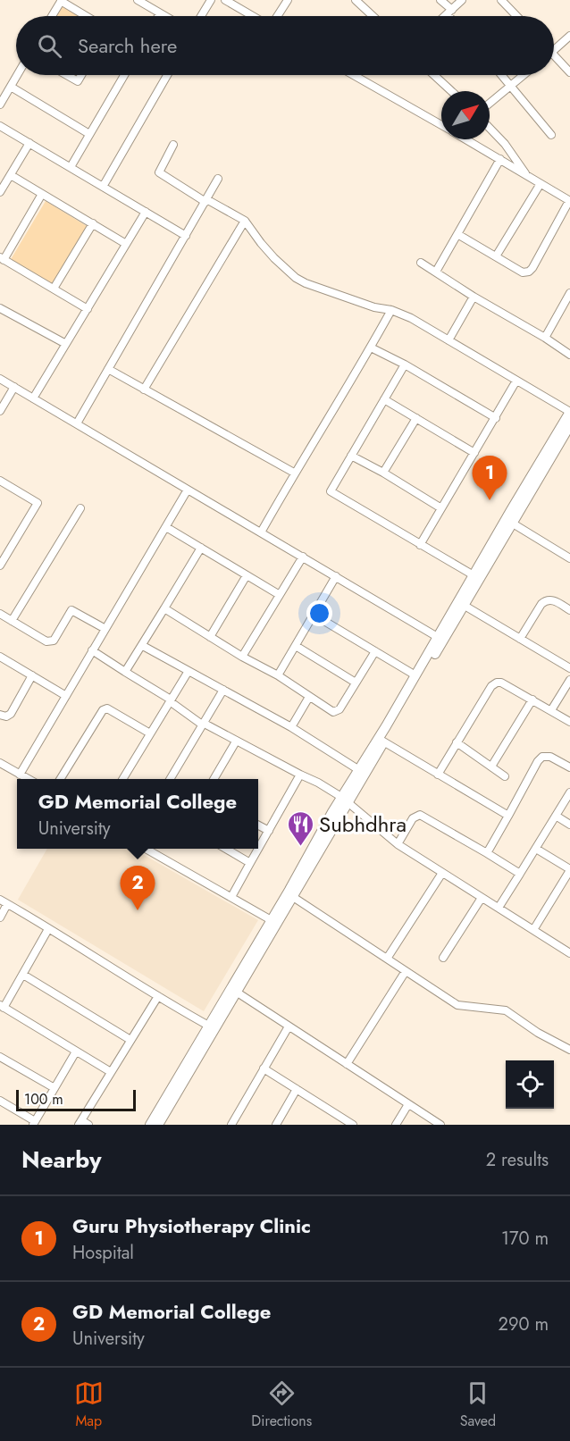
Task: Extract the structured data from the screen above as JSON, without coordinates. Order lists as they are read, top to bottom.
{
  "places": {
    "restaurant": ["Subhdhra"]
  },
  "scale_bar": "100 m",
  "north": "top right",
  "page": {
    "search": "Search here",
    "pins": ["1", "2"],
    "popup": ["GD Memorial College", "University"],
    "scale": "100 m",
    "heading": ["Nearby", "2 results"],
    "list": [
      {
        "mark": "1",
        "name": "Guru Physiotherapy Clinic",
        "note": "Hospital",
        "value": "170 m"
      },
      {
        "mark": "2",
        "name": "GD Memorial College",
        "note": "University",
        "value": "290 m"
      }
    ],
    "nav": ["Map", "Directions", "Saved"]
  }
}
